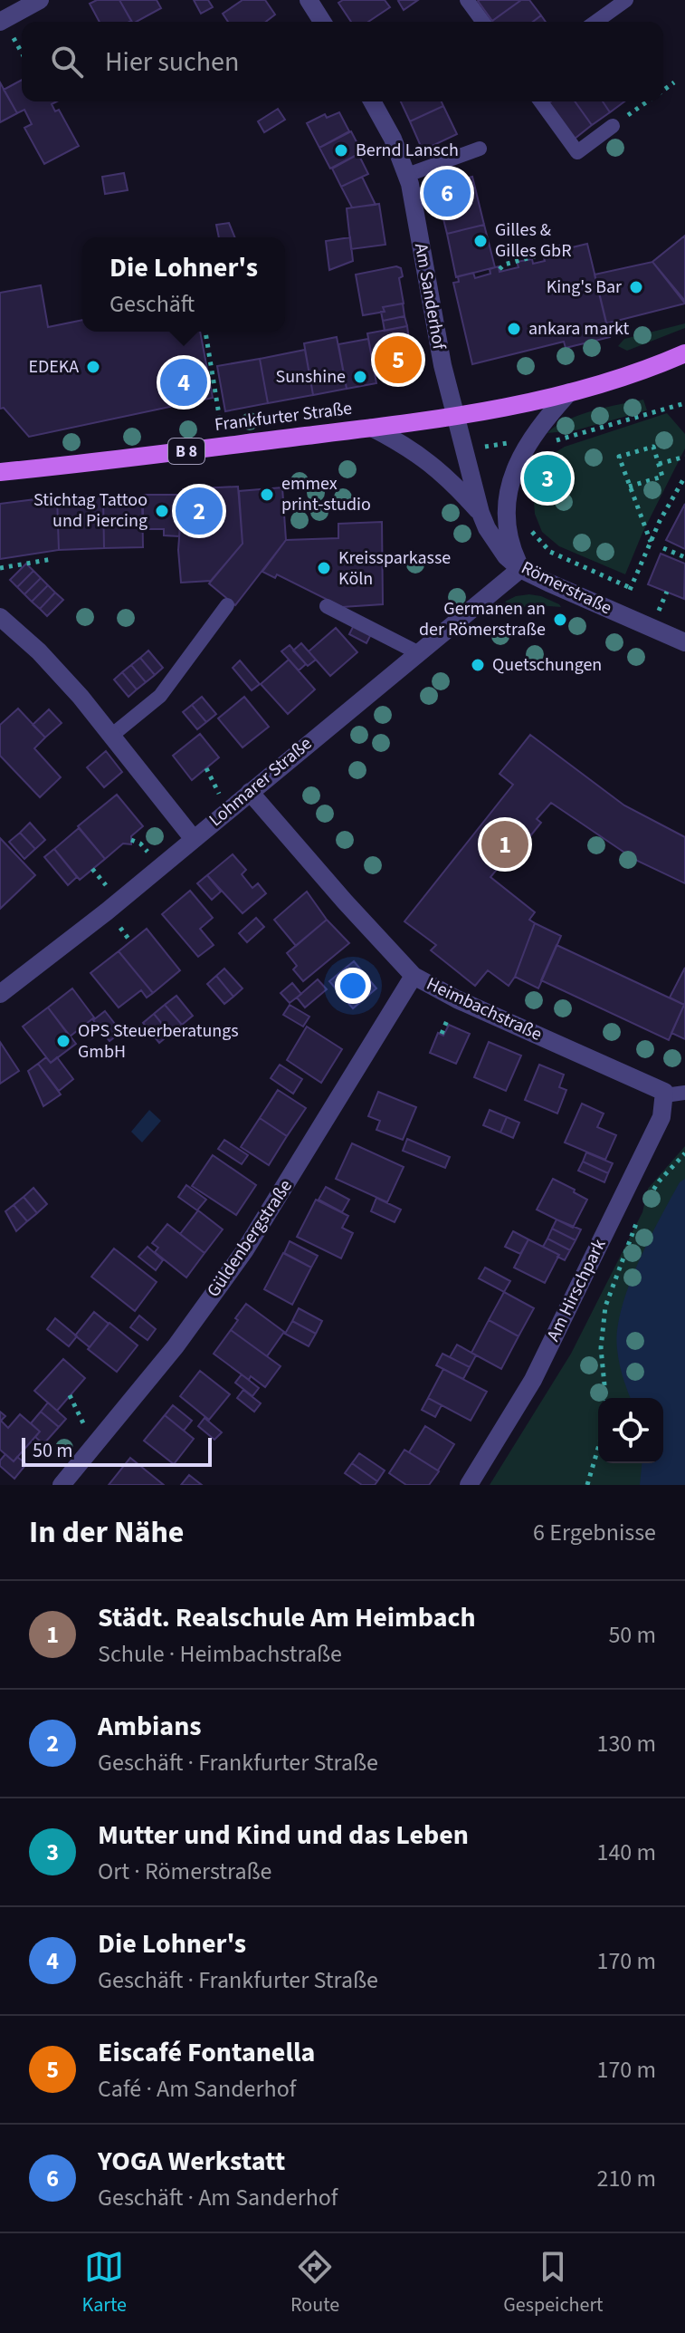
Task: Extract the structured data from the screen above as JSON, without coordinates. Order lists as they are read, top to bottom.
{
  "streets": {
    "main road": ["Frankfurter Straße", "B 8"],
    "street": [
      "Am Sanderhof",
      "Römerstraße",
      "Lohmarer Straße",
      "Heimbachstraße",
      "Güldenbergstraße",
      "Am Hirschpark"
    ]
  },
  "crossings": [
    ["Am Sanderhof", "Frankfurter Straße"],
    ["Am Sanderhof", "Römerstraße"],
    ["Frankfurter Straße", "B 8"],
    ["Frankfurter Straße", "Römerstraße"],
    ["Römerstraße", "Lohmarer Straße"],
    ["Lohmarer Straße", "Heimbachstraße"],
    ["Heimbachstraße", "Güldenbergstraße"],
    ["Heimbachstraße", "Am Hirschpark"]
  ],
  "places": [
    "Bernd Lansch",
    "Gilles & Gilles GbR",
    "King's Bar",
    "ankara markt",
    "EDEKA",
    "Sunshine",
    "emmex print-studio",
    "Stichtag Tattoo und Piercing",
    "Kreissparkasse Köln",
    "Germanen an der Römerstraße",
    "Quetschungen",
    "OPS Steuerberatungs GmbH"
  ],
  "scale_bar": "50 m",
  "page": {
    "search": "Hier suchen",
    "pins": [
      "6",
      "5",
      "4",
      "3",
      "2",
      "1"
    ],
    "popup": ["Die Lohner's", "Geschäft"],
    "scale": "50 m",
    "heading": ["In der Nähe", "6 Ergebnisse"],
    "list": [
      {
        "mark": "1",
        "name": "Städt. Realschule Am Heimbach",
        "note": "Schule · Heimbachstraße",
        "value": "50 m"
      },
      {
        "mark": "2",
        "name": "Ambians",
        "note": "Geschäft · Frankfurter Straße",
        "value": "130 m"
      },
      {
        "mark": "3",
        "name": "Mutter und Kind und das Leben",
        "note": "Ort · Römerstraße",
        "value": "140 m"
      },
      {
        "mark": "4",
        "name": "Die Lohner's",
        "note": "Geschäft · Frankfurter Straße",
        "value": "170 m"
      },
      {
        "mark": "5",
        "name": "Eiscafé Fontanella",
        "note": "Café · Am Sanderhof",
        "value": "170 m"
      },
      {
        "mark": "6",
        "name": "YOGA Werkstatt",
        "note": "Geschäft · Am Sanderhof",
        "value": "210 m"
      }
    ],
    "nav": ["Karte", "Route", "Gespeichert"]
  }
}
